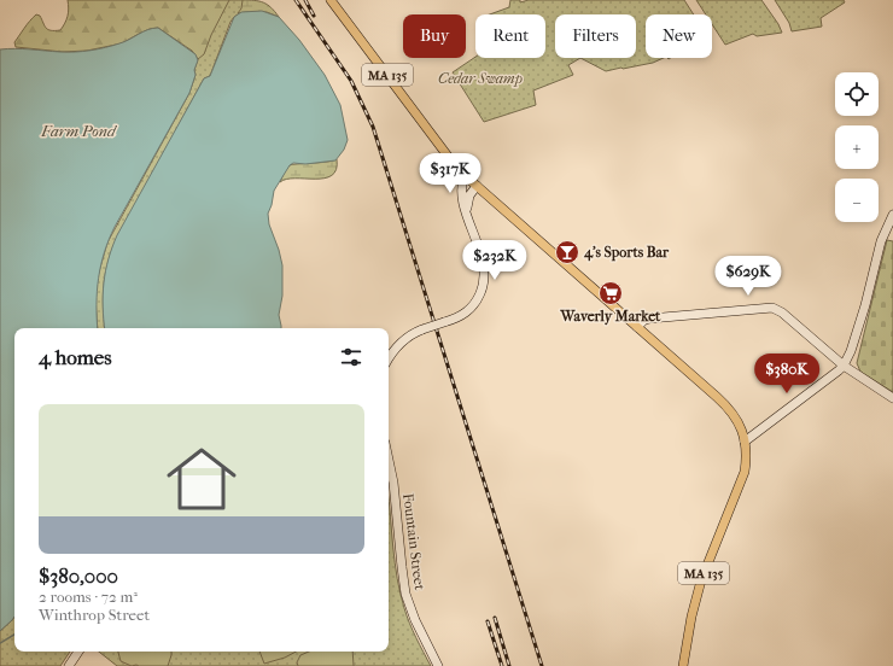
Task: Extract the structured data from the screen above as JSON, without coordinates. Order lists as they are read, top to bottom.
{
  "streets": {
    "main road": ["MA 135"],
    "street": ["Fountain Street"]
  },
  "water": ["Farm Pond"],
  "parks": ["Cedar Swamp"],
  "places": {
    "bar": ["4’s Sports Bar"],
    "supermarket": ["Waverly Market"]
  },
  "page": {
    "chip": [
      "Buy",
      "Rent",
      "Filters",
      "New"
    ],
    "map_buttons": ["+", "−"],
    "price": [
      "$317K",
      "$232K",
      "$629K",
      "$380K"
    ],
    "heading": "4 homes",
    "list": [
      {
        "name": "$380,000",
        "note": "2 rooms · 72 m² · Winthrop Street"
      }
    ]
  }
}
